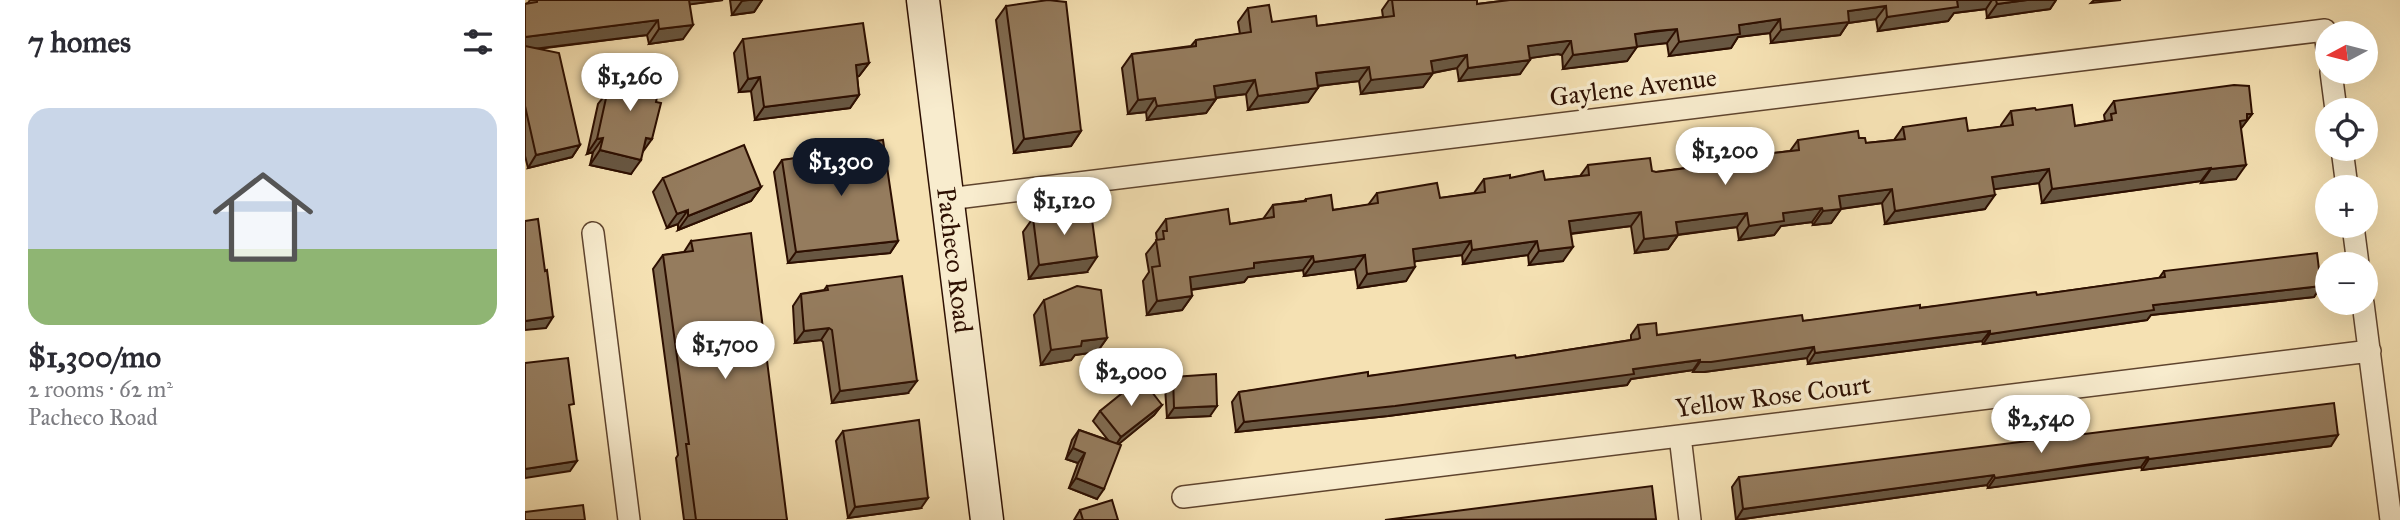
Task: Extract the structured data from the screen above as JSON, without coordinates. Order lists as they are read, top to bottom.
{
  "streets": {
    "street": ["Gaylene Avenue", "Pacheco Road", "Yellow Rose Court"]
  },
  "crossings": [
    ["Gaylene Avenue", "Pacheco Road"]
  ],
  "north": "left",
  "page": {
    "heading": "7 homes",
    "map_buttons": ["+", "−"],
    "price": [
      "$1,260",
      "$1,200",
      "$1,300",
      "$1,120",
      "$1,700",
      "$2,000",
      "$2,540"
    ],
    "list": [
      {
        "name": "$1,300/mo",
        "note": "2 rooms · 62 m² · Pacheco Road"
      }
    ]
  }
}
